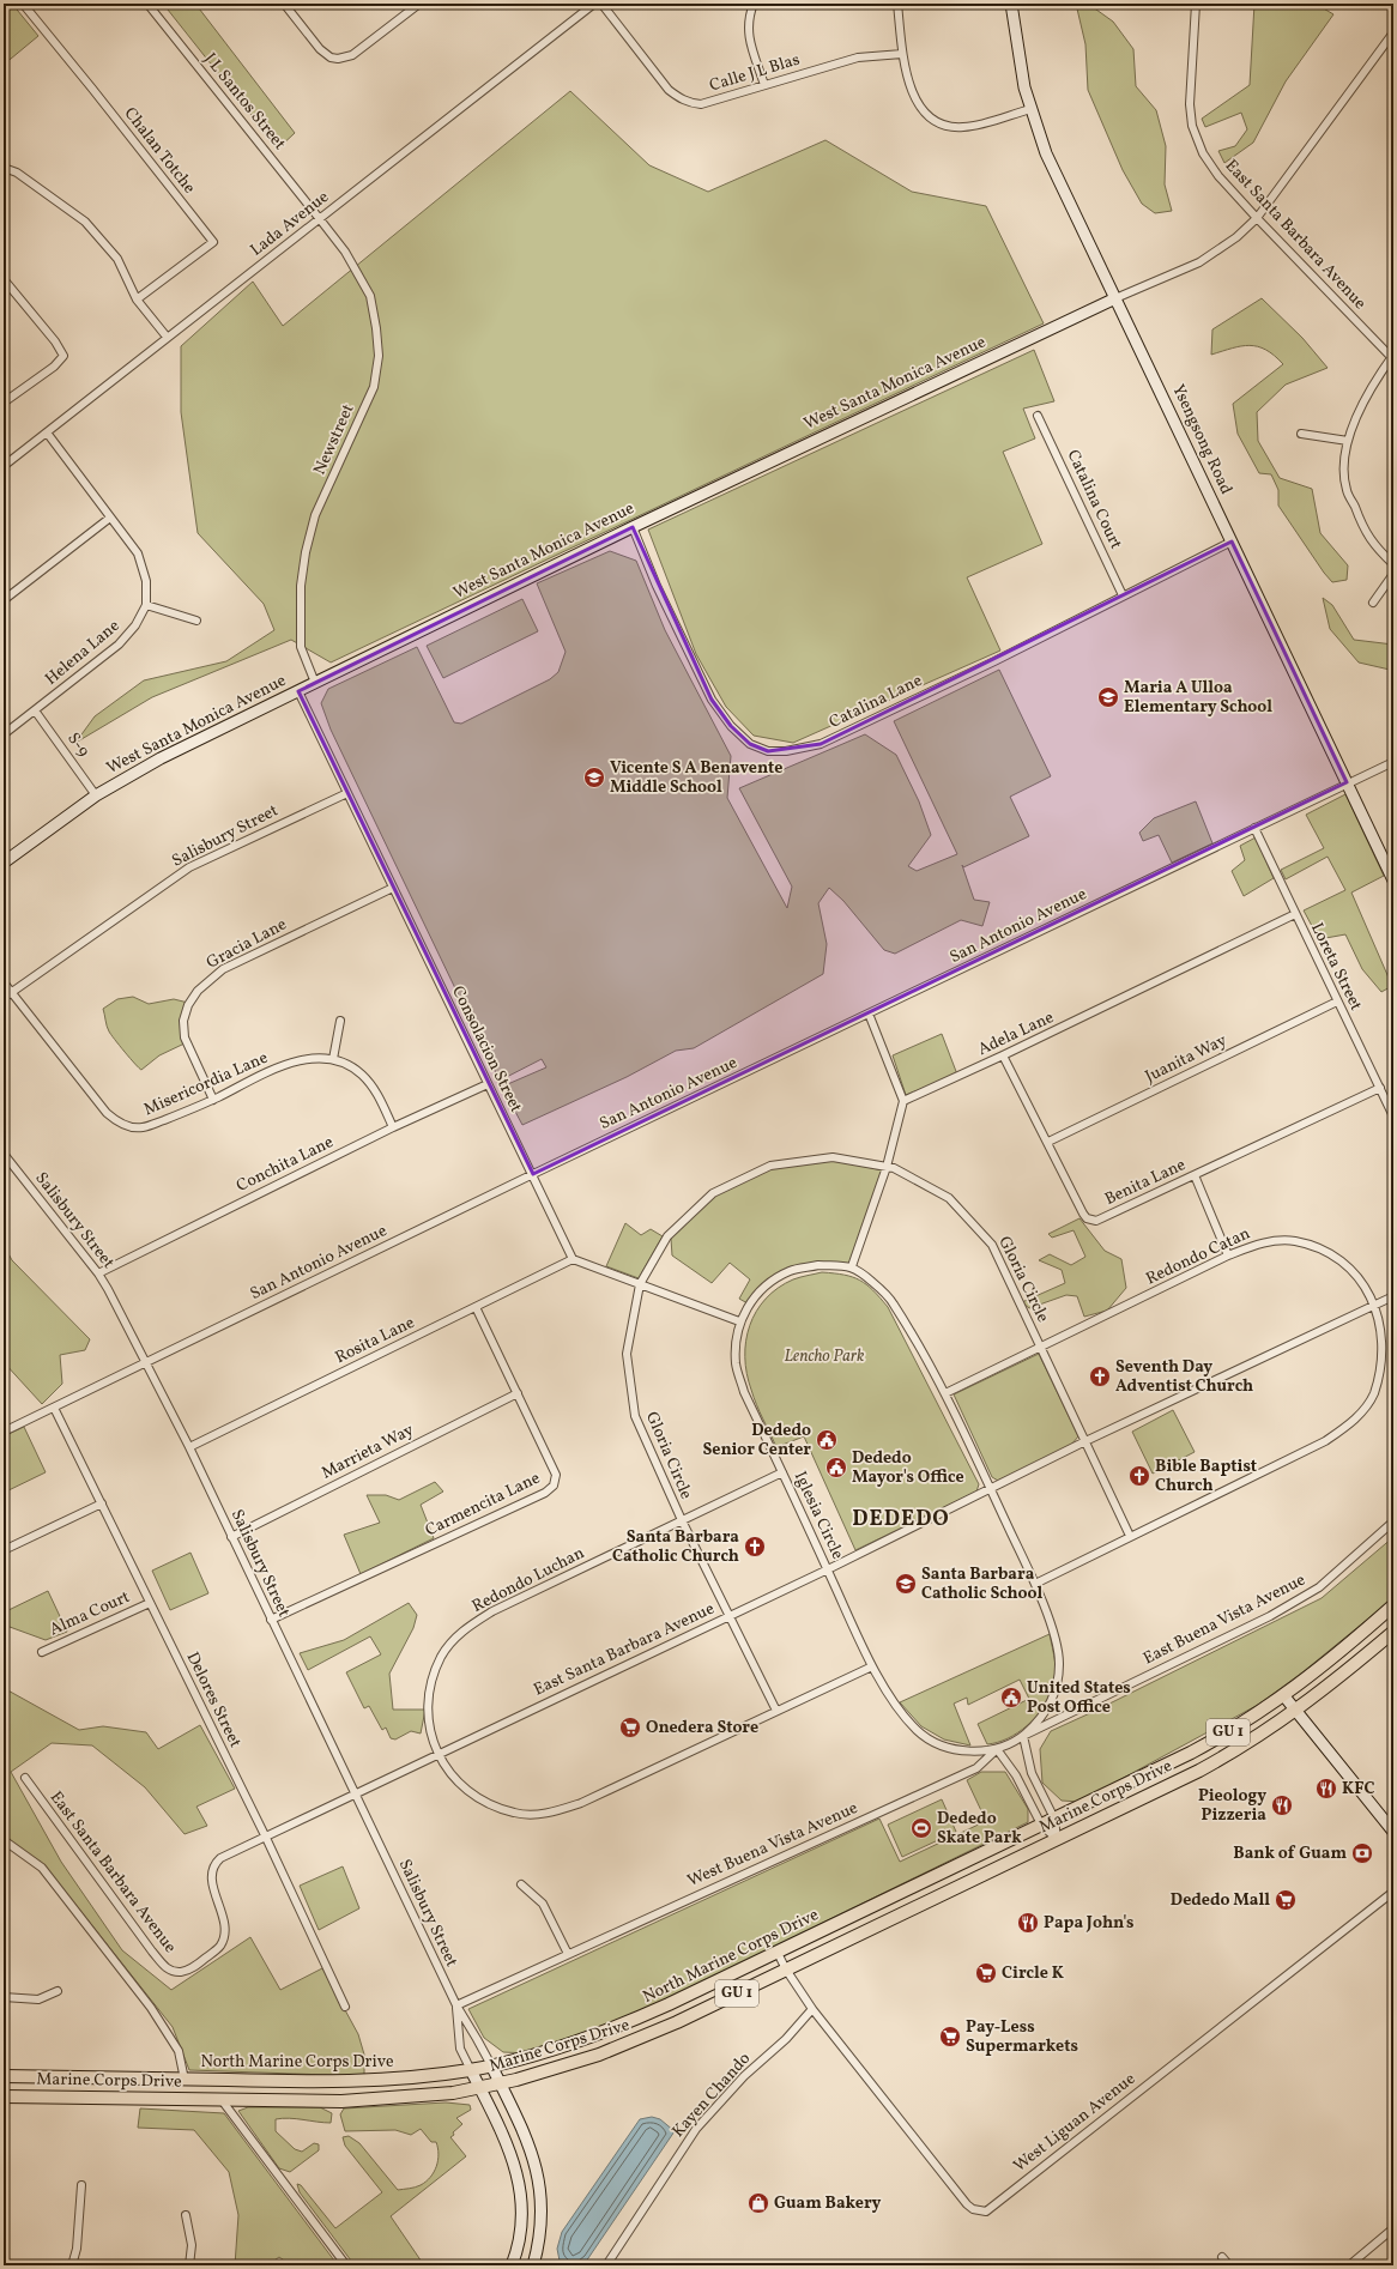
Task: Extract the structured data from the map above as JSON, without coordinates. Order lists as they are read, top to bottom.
{
  "streets": {
    "main road": [
      "West Santa Monica Avenue",
      "Ysengsong Road",
      "GU 1",
      "Marine Corps Drive",
      "North Marine Corps Drive"
    ],
    "street": [
      "Calle J L Blas",
      "J L Santos Street",
      "Chalan Totche",
      "Lada Avenue",
      "East Santa Barbara Avenue",
      "Newstreet",
      "Catalina Court",
      "Helena Lane",
      "Catalina Lane",
      "S-9",
      "Salisbury Street",
      "San Antonio Avenue",
      "Gracia Lane",
      "Loreta Street",
      "Adela Lane",
      "Consolacion Street",
      "Juanita Way",
      "Misericordia Lane",
      "Conchita Lane",
      "Benita Lane",
      "Redondo Catan",
      "Gloria Circle",
      "Rosita Lane",
      "Marrieta Way",
      "Carmencita Lane",
      "Iglesia Circle",
      "Redondo Luchan",
      "Alma Court",
      "East Buena Vista Avenue",
      "Delores Street",
      "West Buena Vista Avenue",
      "Kayen Chando",
      "West Liguan Avenue"
    ]
  },
  "crossings": [
    ["J L Santos Street", "Lada Avenue"],
    ["J L Santos Street", "Newstreet"],
    ["Lada Avenue", "Newstreet"],
    ["Lada Avenue", "Helena Lane"],
    ["East Santa Barbara Avenue", "Salisbury Street"],
    ["East Santa Barbara Avenue", "Redondo Catan"],
    ["East Santa Barbara Avenue", "Gloria Circle"],
    ["East Santa Barbara Avenue", "Iglesia Circle"],
    ["East Santa Barbara Avenue", "Redondo Luchan"],
    ["East Santa Barbara Avenue", "Delores Street"],
    ["West Santa Monica Avenue", "Newstreet"],
    ["West Santa Monica Avenue", "Ysengsong Road"],
    ["West Santa Monica Avenue", "Catalina Lane"],
    ["West Santa Monica Avenue", "S-9"],
    ["West Santa Monica Avenue", "Consolacion Street"],
    ["Ysengsong Road", "Catalina Lane"],
    ["Ysengsong Road", "San Antonio Avenue"],
    ["Catalina Court", "Catalina Lane"],
    ["Helena Lane", "S-9"],
    ["Salisbury Street", "San Antonio Avenue"],
    ["Salisbury Street", "Consolacion Street"],
    ["Salisbury Street", "Misericordia Lane"],
    ["Salisbury Street", "Conchita Lane"],
    ["Salisbury Street", "Rosita Lane"],
    ["Salisbury Street", "Marrieta Way"],
    ["Salisbury Street", "Carmencita Lane"],
    ["Salisbury Street", "West Buena Vista Avenue"],
    ["Salisbury Street", "North Marine Corps Drive"],
    ["San Antonio Avenue", "Loreta Street"],
    ["San Antonio Avenue", "Consolacion Street"],
    ["San Antonio Avenue", "Delores Street"],
    ["Gracia Lane", "Consolacion Street"],
    ["Gracia Lane", "Misericordia Lane"],
    ["Loreta Street", "Adela Lane"],
    ["Loreta Street", "Juanita Way"],
    ["Loreta Street", "Benita Lane"],
    ["Adela Lane", "Benita Lane"],
    ["Consolacion Street", "Conchita Lane"],
    ["Consolacion Street", "Rosita Lane"],
    ["Juanita Way", "Benita Lane"],
    ["Misericordia Lane", "Conchita Lane"],
    ["Redondo Catan", "Gloria Circle"],
    ["Redondo Catan", "Iglesia Circle"],
    ["Gloria Circle", "Redondo Luchan"],
    ["Rosita Lane", "Carmencita Lane"],
    ["Marrieta Way", "Carmencita Lane"],
    ["Iglesia Circle", "Redondo Luchan"],
    ["Iglesia Circle", "East Buena Vista Avenue"],
    ["Iglesia Circle", "West Buena Vista Avenue"],
    ["Alma Court", "Delores Street"],
    ["Kayen Chando", "West Liguan Avenue"]
  ],
  "districts": ["DEDEDO"],
  "parks": ["Lencho Park"],
  "places": {
    "school or university": ["Maria A Ulloa Elementary School", "Vicente S A Benavente Middle School", "Santa Barbara Catholic School"],
    "church": ["Seventh Day Adventist Church", "Bible Baptist Church", "Santa Barbara Catholic Church"],
    "public building": ["Dededo Senior Center", "Dededo Mayor's Office", "United States Post Office"],
    "supermarket": [
      "Onedera Store",
      "Dededo Mall",
      "Circle K",
      "Pay-Less Supermarkets"
    ],
    "restaurant": ["KFC", "Pieology Pizzeria", "Papa John's"],
    "sports": ["Dededo Skate Park"],
    "bank": ["Bank of Guam"],
    "shop": ["Guam Bakery"]
  }
}
